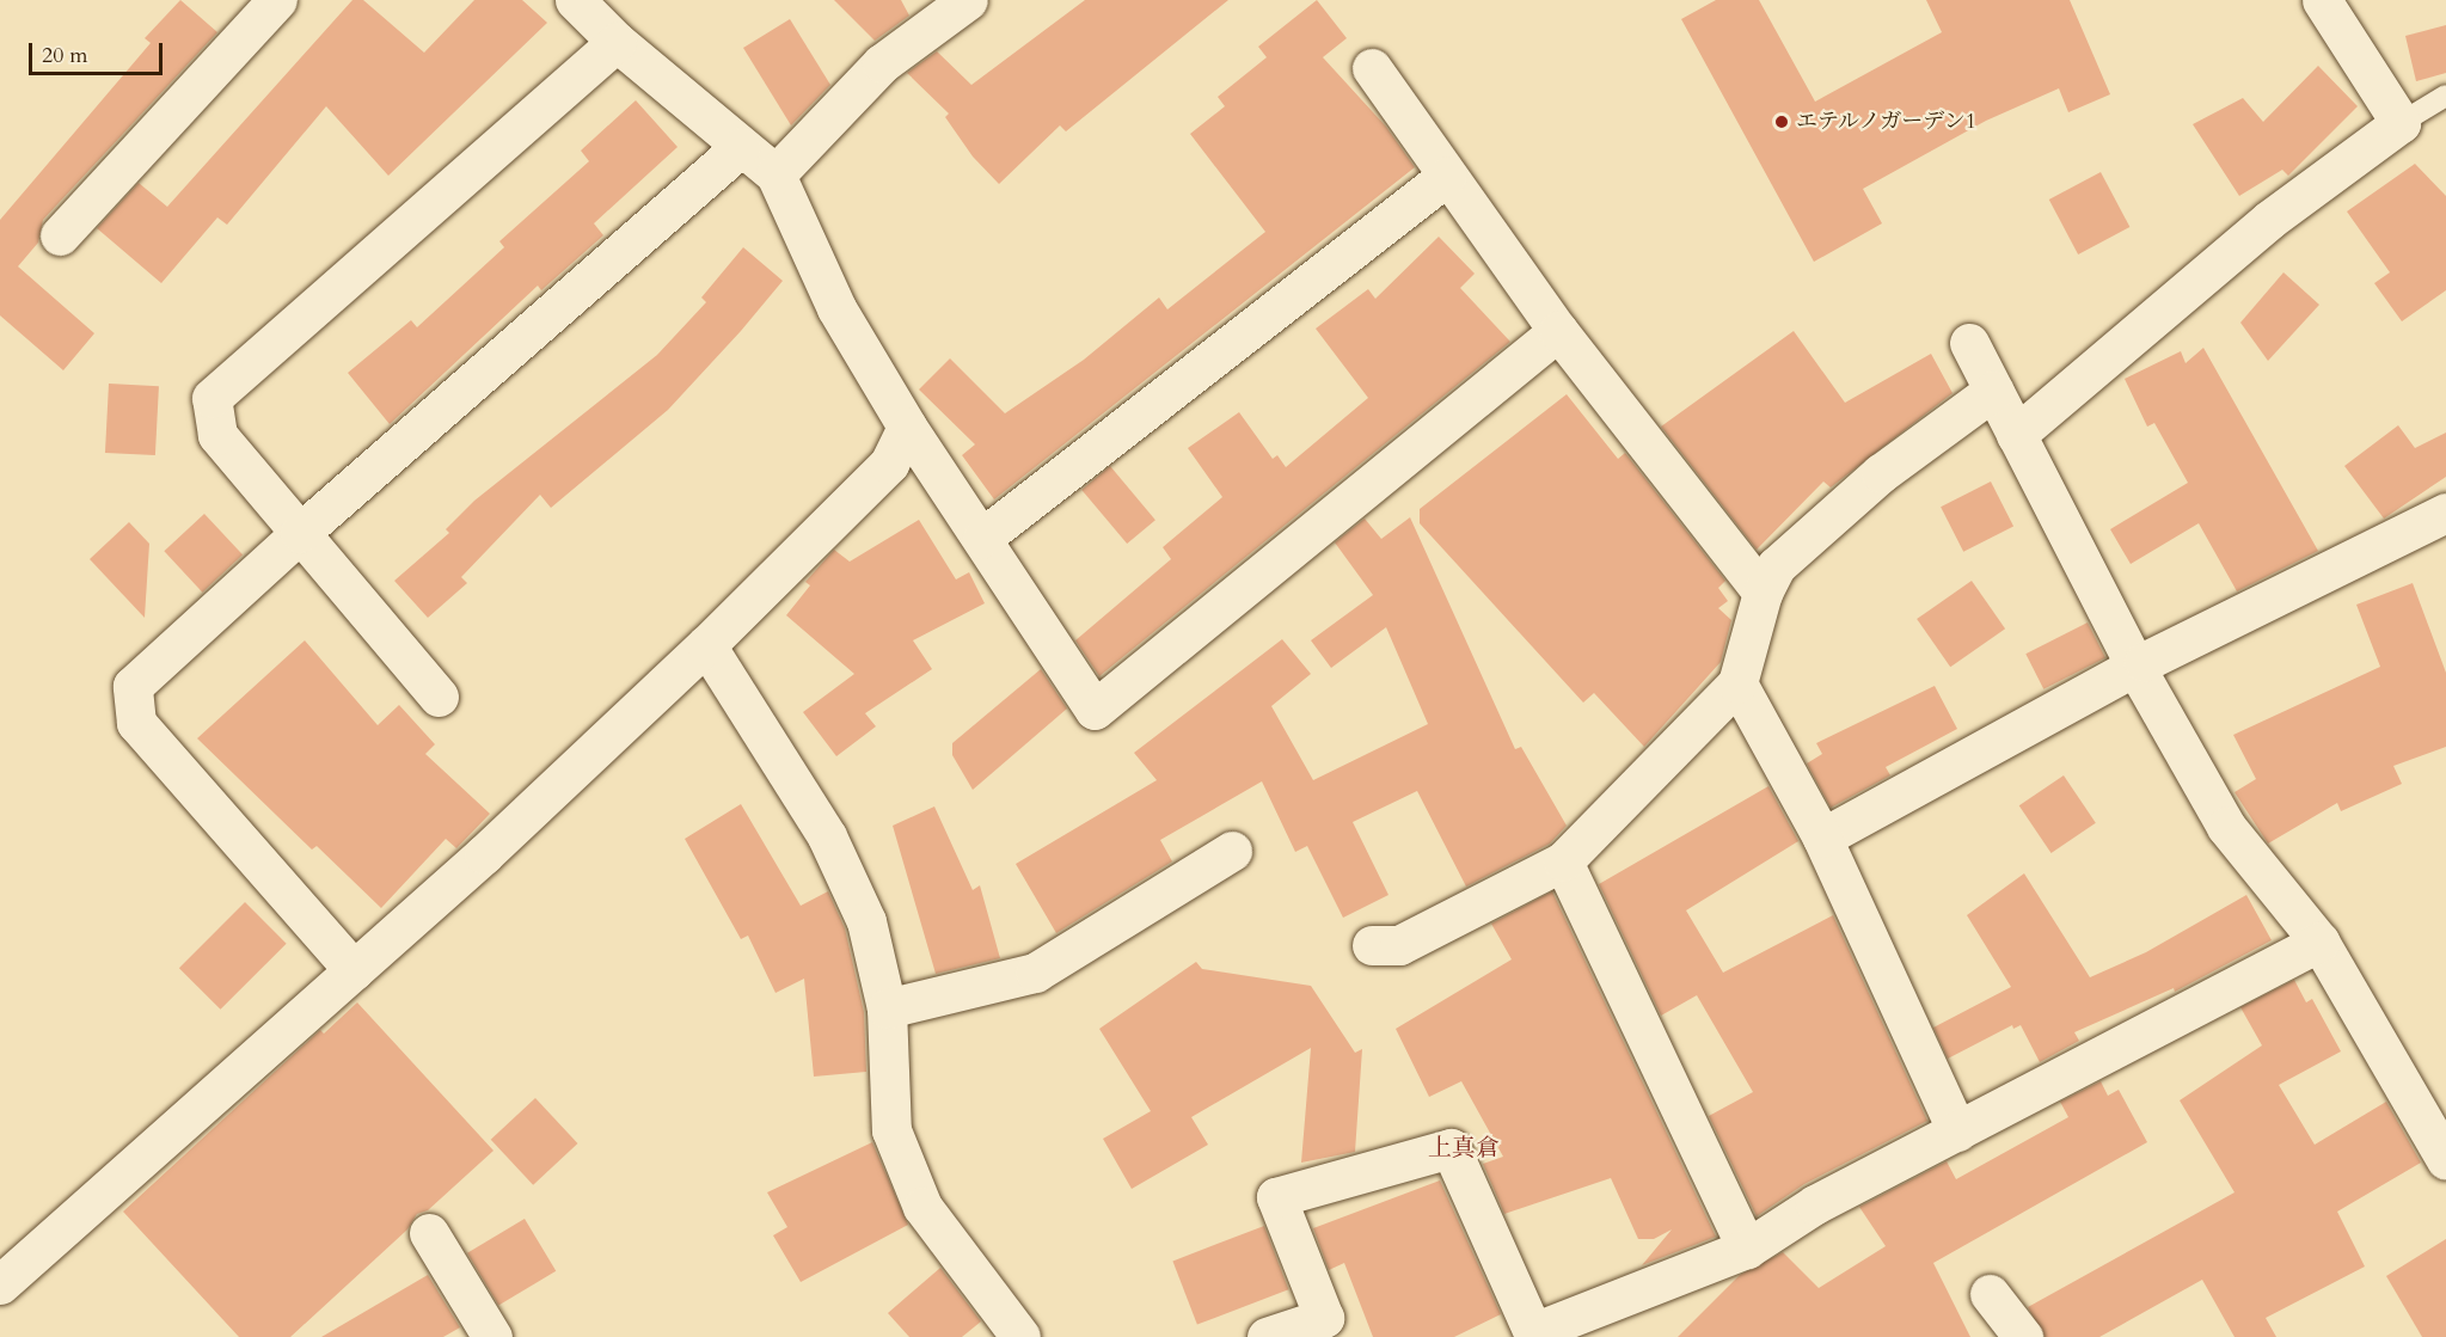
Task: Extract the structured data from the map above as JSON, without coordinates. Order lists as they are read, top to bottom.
{
  "districts": ["上真倉"],
  "places": ["エテルノガーデン1"],
  "scale_bar": "20 m"
}
